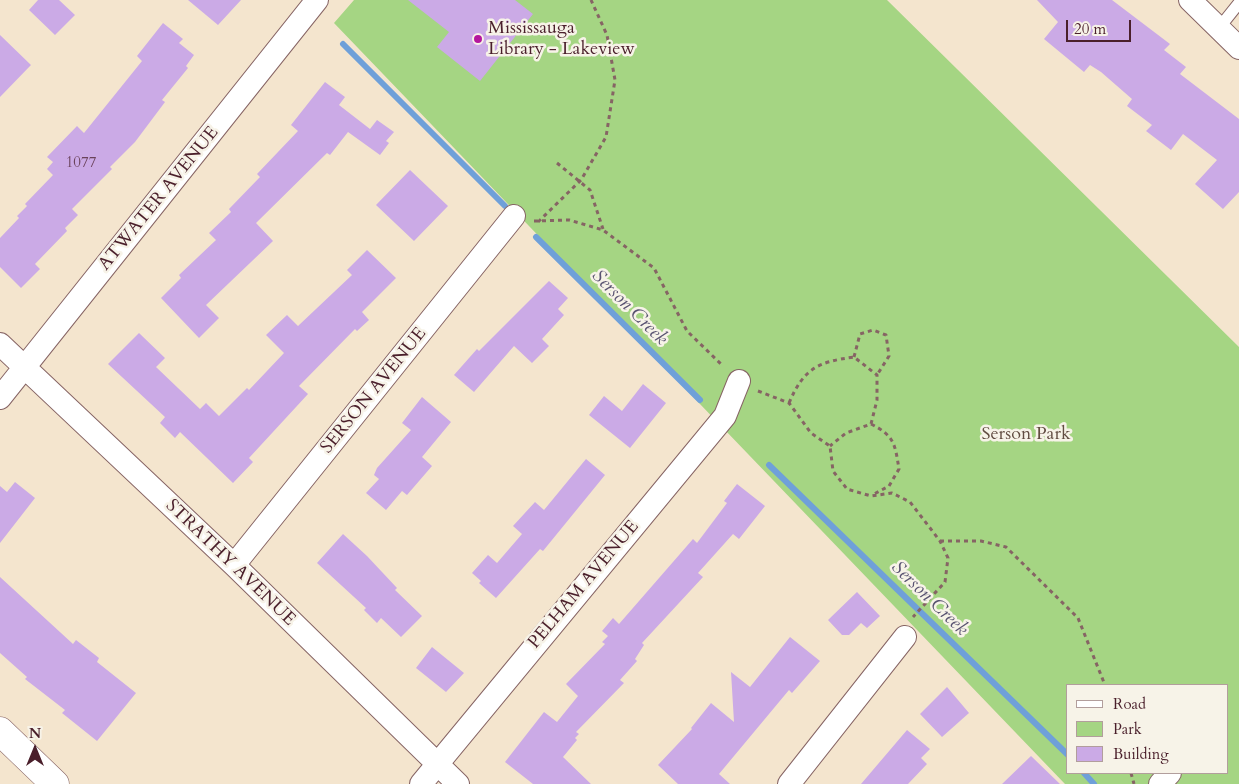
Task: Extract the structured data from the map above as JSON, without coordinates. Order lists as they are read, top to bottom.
{
  "streets": {
    "street": [
      "ATWATER AVENUE",
      "SERSON AVENUE",
      "STRATHY AVENUE",
      "PELHAM AVENUE"
    ]
  },
  "crossings": [
    ["ATWATER AVENUE", "STRATHY AVENUE"],
    ["SERSON AVENUE", "STRATHY AVENUE"],
    ["STRATHY AVENUE", "PELHAM AVENUE"]
  ],
  "water": ["Serson Creek"],
  "parks": ["Serson Park"],
  "places": ["Mississauga Library - Lakeview"],
  "house_numbers": ["1077"],
  "legend": ["Road", "Park", "Building"],
  "scale_bar": "20 m",
  "north": "top"
}
